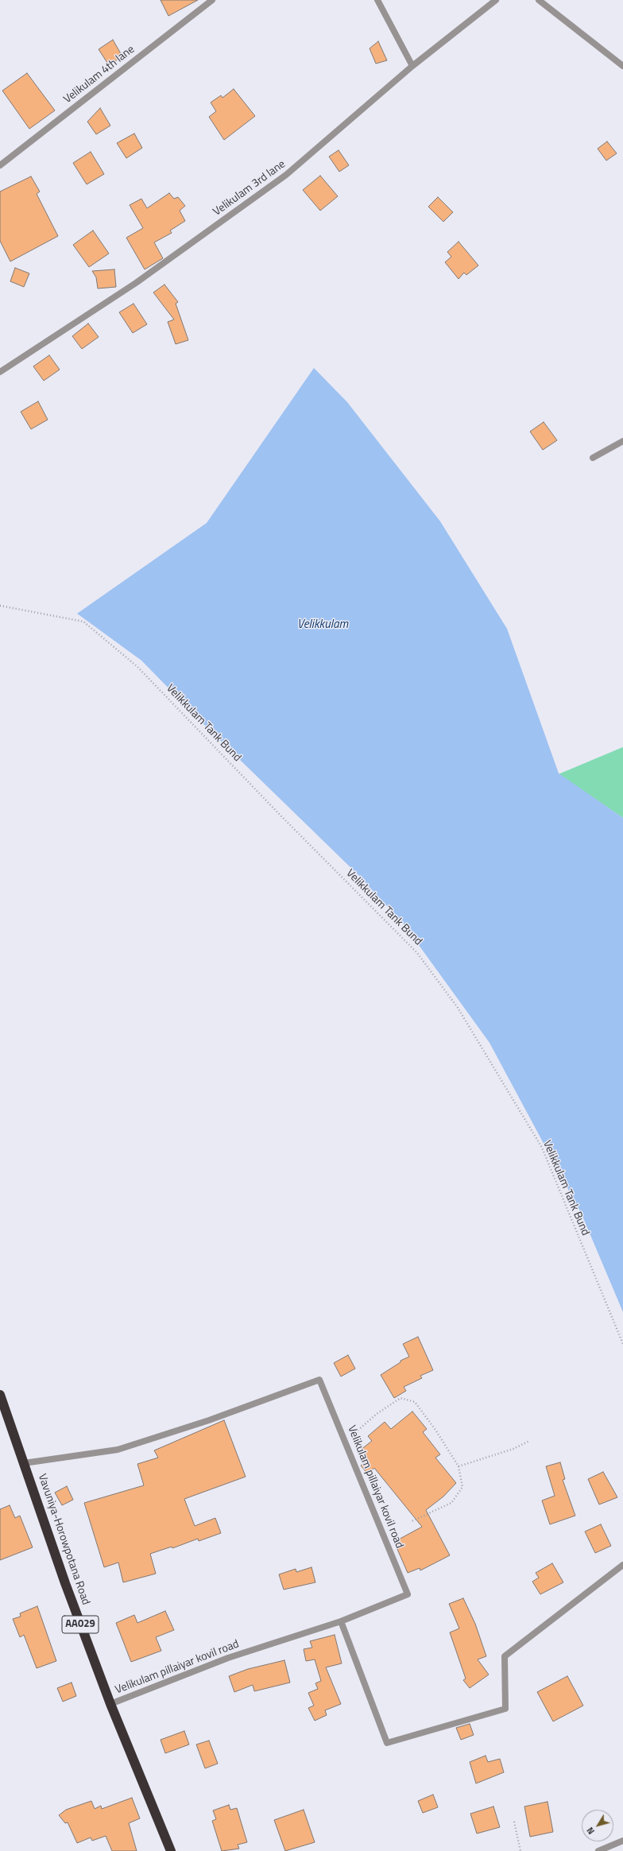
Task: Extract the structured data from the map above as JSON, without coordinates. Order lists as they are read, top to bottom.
{
  "streets": {
    "highway": ["Vavuniya-Horowpotana Road", "AA029"],
    "street": ["Velikulam 4th lane", "Velikulam 3rd lane", "Velikulam pillaiyar kovil road"],
    "path": ["Velikkulam Tank Bund"]
  },
  "crossings": [
    ["Velikulam pillaiyar kovil road", "Vavuniya-Horowpotana Road"]
  ],
  "water": ["Velikkulam"],
  "north": "bottom left"
}
